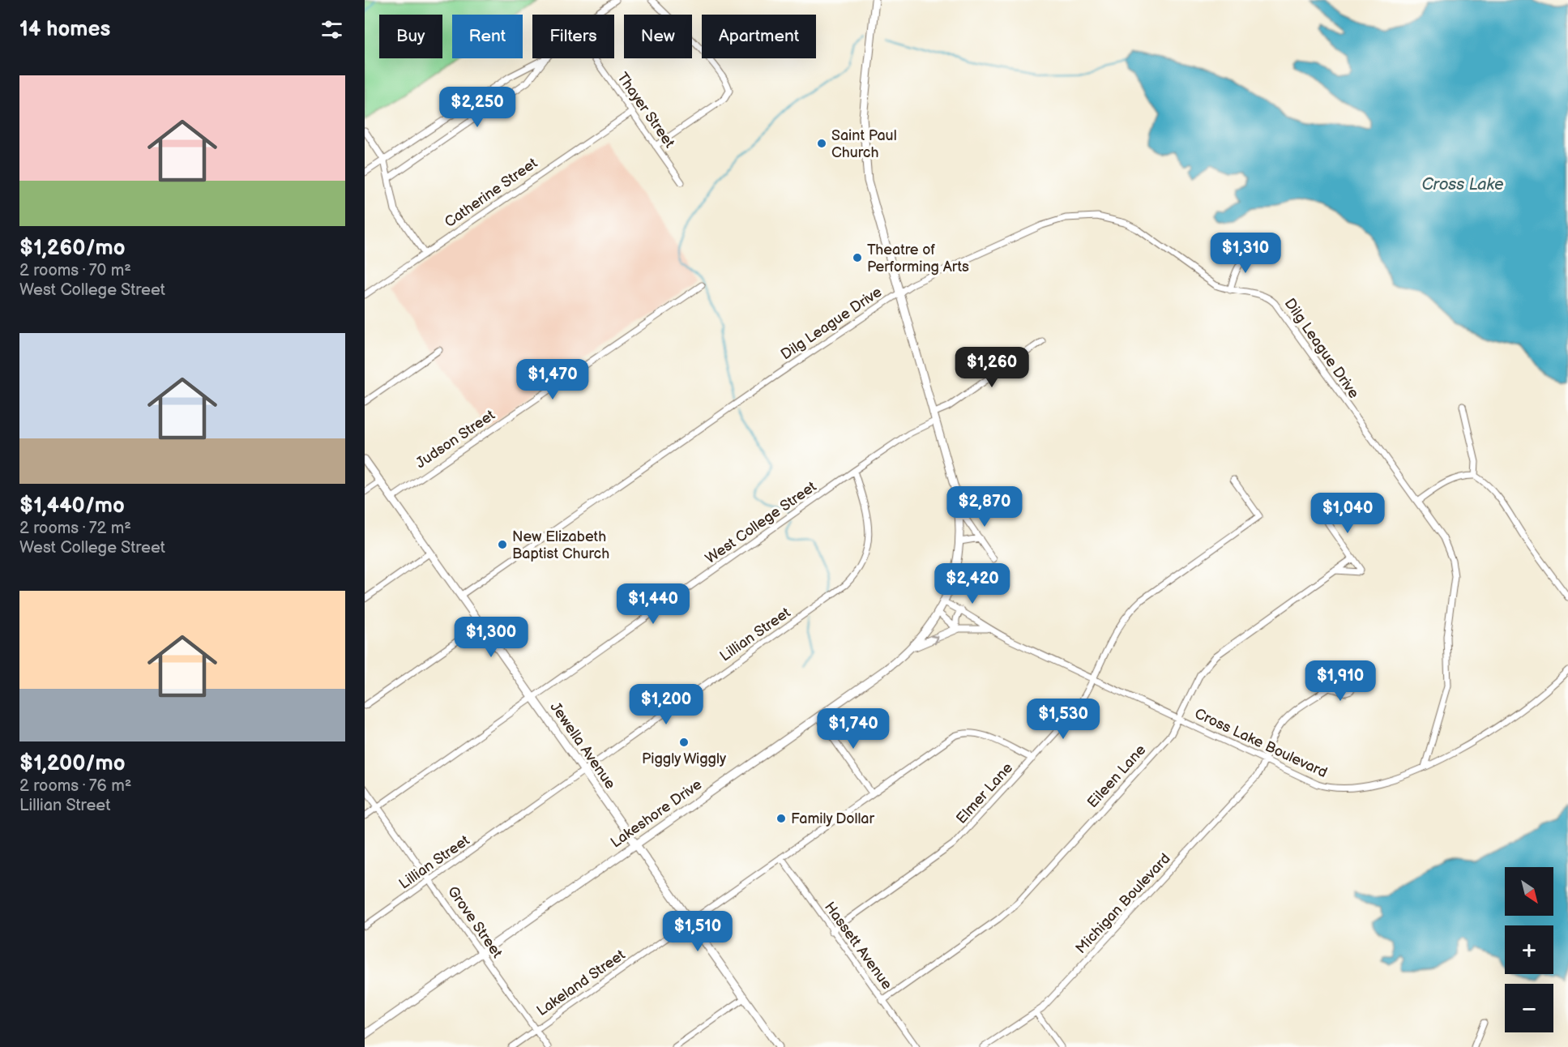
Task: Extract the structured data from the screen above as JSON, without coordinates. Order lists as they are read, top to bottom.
{
  "streets": {
    "main road": ["Jewella Avenue", "Lakeshore Drive"],
    "street": [
      "Thayer Street",
      "Catherine Street",
      "Dilg League Drive",
      "Judson Street",
      "West College Street",
      "Lillian Street",
      "Cross Lake Boulevard",
      "Eileen Lane",
      "Elmer Lane",
      "Michigan Boulevard",
      "Grove Street",
      "Hassett Avenue",
      "Lakeland Street"
    ]
  },
  "crossings": [
    ["Thayer Street", "Catherine Street"],
    ["Dilg League Drive", "Cross Lake Boulevard"],
    ["Dilg League Drive", "Jewella Avenue"],
    ["Dilg League Drive", "Lakeshore Drive"],
    ["Judson Street", "Jewella Avenue"],
    ["West College Street", "Lillian Street"],
    ["West College Street", "Jewella Avenue"],
    ["West College Street", "Lakeshore Drive"],
    ["West College Street", "Grove Street"],
    ["Lillian Street", "Jewella Avenue"],
    ["Lillian Street", "Grove Street"],
    ["Cross Lake Boulevard", "Eileen Lane"],
    ["Cross Lake Boulevard", "Elmer Lane"],
    ["Cross Lake Boulevard", "Lakeshore Drive"],
    ["Cross Lake Boulevard", "Michigan Boulevard"],
    ["Jewella Avenue", "Lakeshore Drive"],
    ["Jewella Avenue", "Lakeland Street"],
    ["Eileen Lane", "Hassett Avenue"],
    ["Elmer Lane", "Hassett Avenue"],
    ["Elmer Lane", "Lakeland Street"],
    ["Lakeshore Drive", "Grove Street"],
    ["Grove Street", "Lakeland Street"],
    ["Hassett Avenue", "Lakeland Street"]
  ],
  "water": ["Cross Lake"],
  "places": [
    "Saint Paul Church",
    "Theatre of Performing Arts",
    "New Elizabeth Baptist Church",
    "Piggly Wiggly",
    "Family Dollar"
  ],
  "north": "bottom right",
  "page": {
    "heading": "14 homes",
    "chip": [
      "Buy",
      "Rent",
      "Filters",
      "New",
      "Apartment"
    ],
    "list": [
      {
        "name": "$1,260/mo",
        "note": "2 rooms · 70 m² · West College Street"
      },
      {
        "name": "$1,440/mo",
        "note": "2 rooms · 72 m² · West College Street"
      },
      {
        "name": "$1,200/mo",
        "note": "2 rooms · 76 m² · Lillian Street"
      }
    ],
    "price": [
      "$2,250",
      "$1,310",
      "$1,260",
      "$1,470",
      "$2,870",
      "$1,040",
      "$2,420",
      "$1,440",
      "$1,300",
      "$1,910",
      "$1,200",
      "$1,530",
      "$1,740",
      "$1,510"
    ],
    "map_buttons": ["+", "−"]
  }
}
